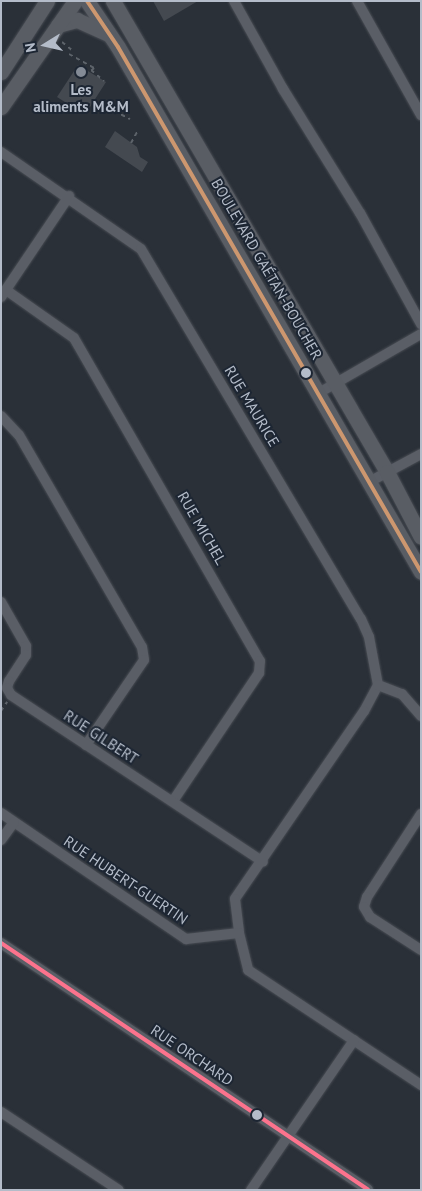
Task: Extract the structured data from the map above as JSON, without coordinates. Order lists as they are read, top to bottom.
{
  "streets": {
    "main road": ["BOULEVARD GAÉTAN-BOUCHER"],
    "street": [
      "RUE MAURICE",
      "RUE MICHEL",
      "RUE GILBERT",
      "RUE HUBERT-GUERTIN",
      "RUE ORCHARD"
    ]
  },
  "crossings": [
    ["RUE MICHEL", "RUE GILBERT"]
  ],
  "places": ["Les aliments M&M"],
  "north": "left"
}
